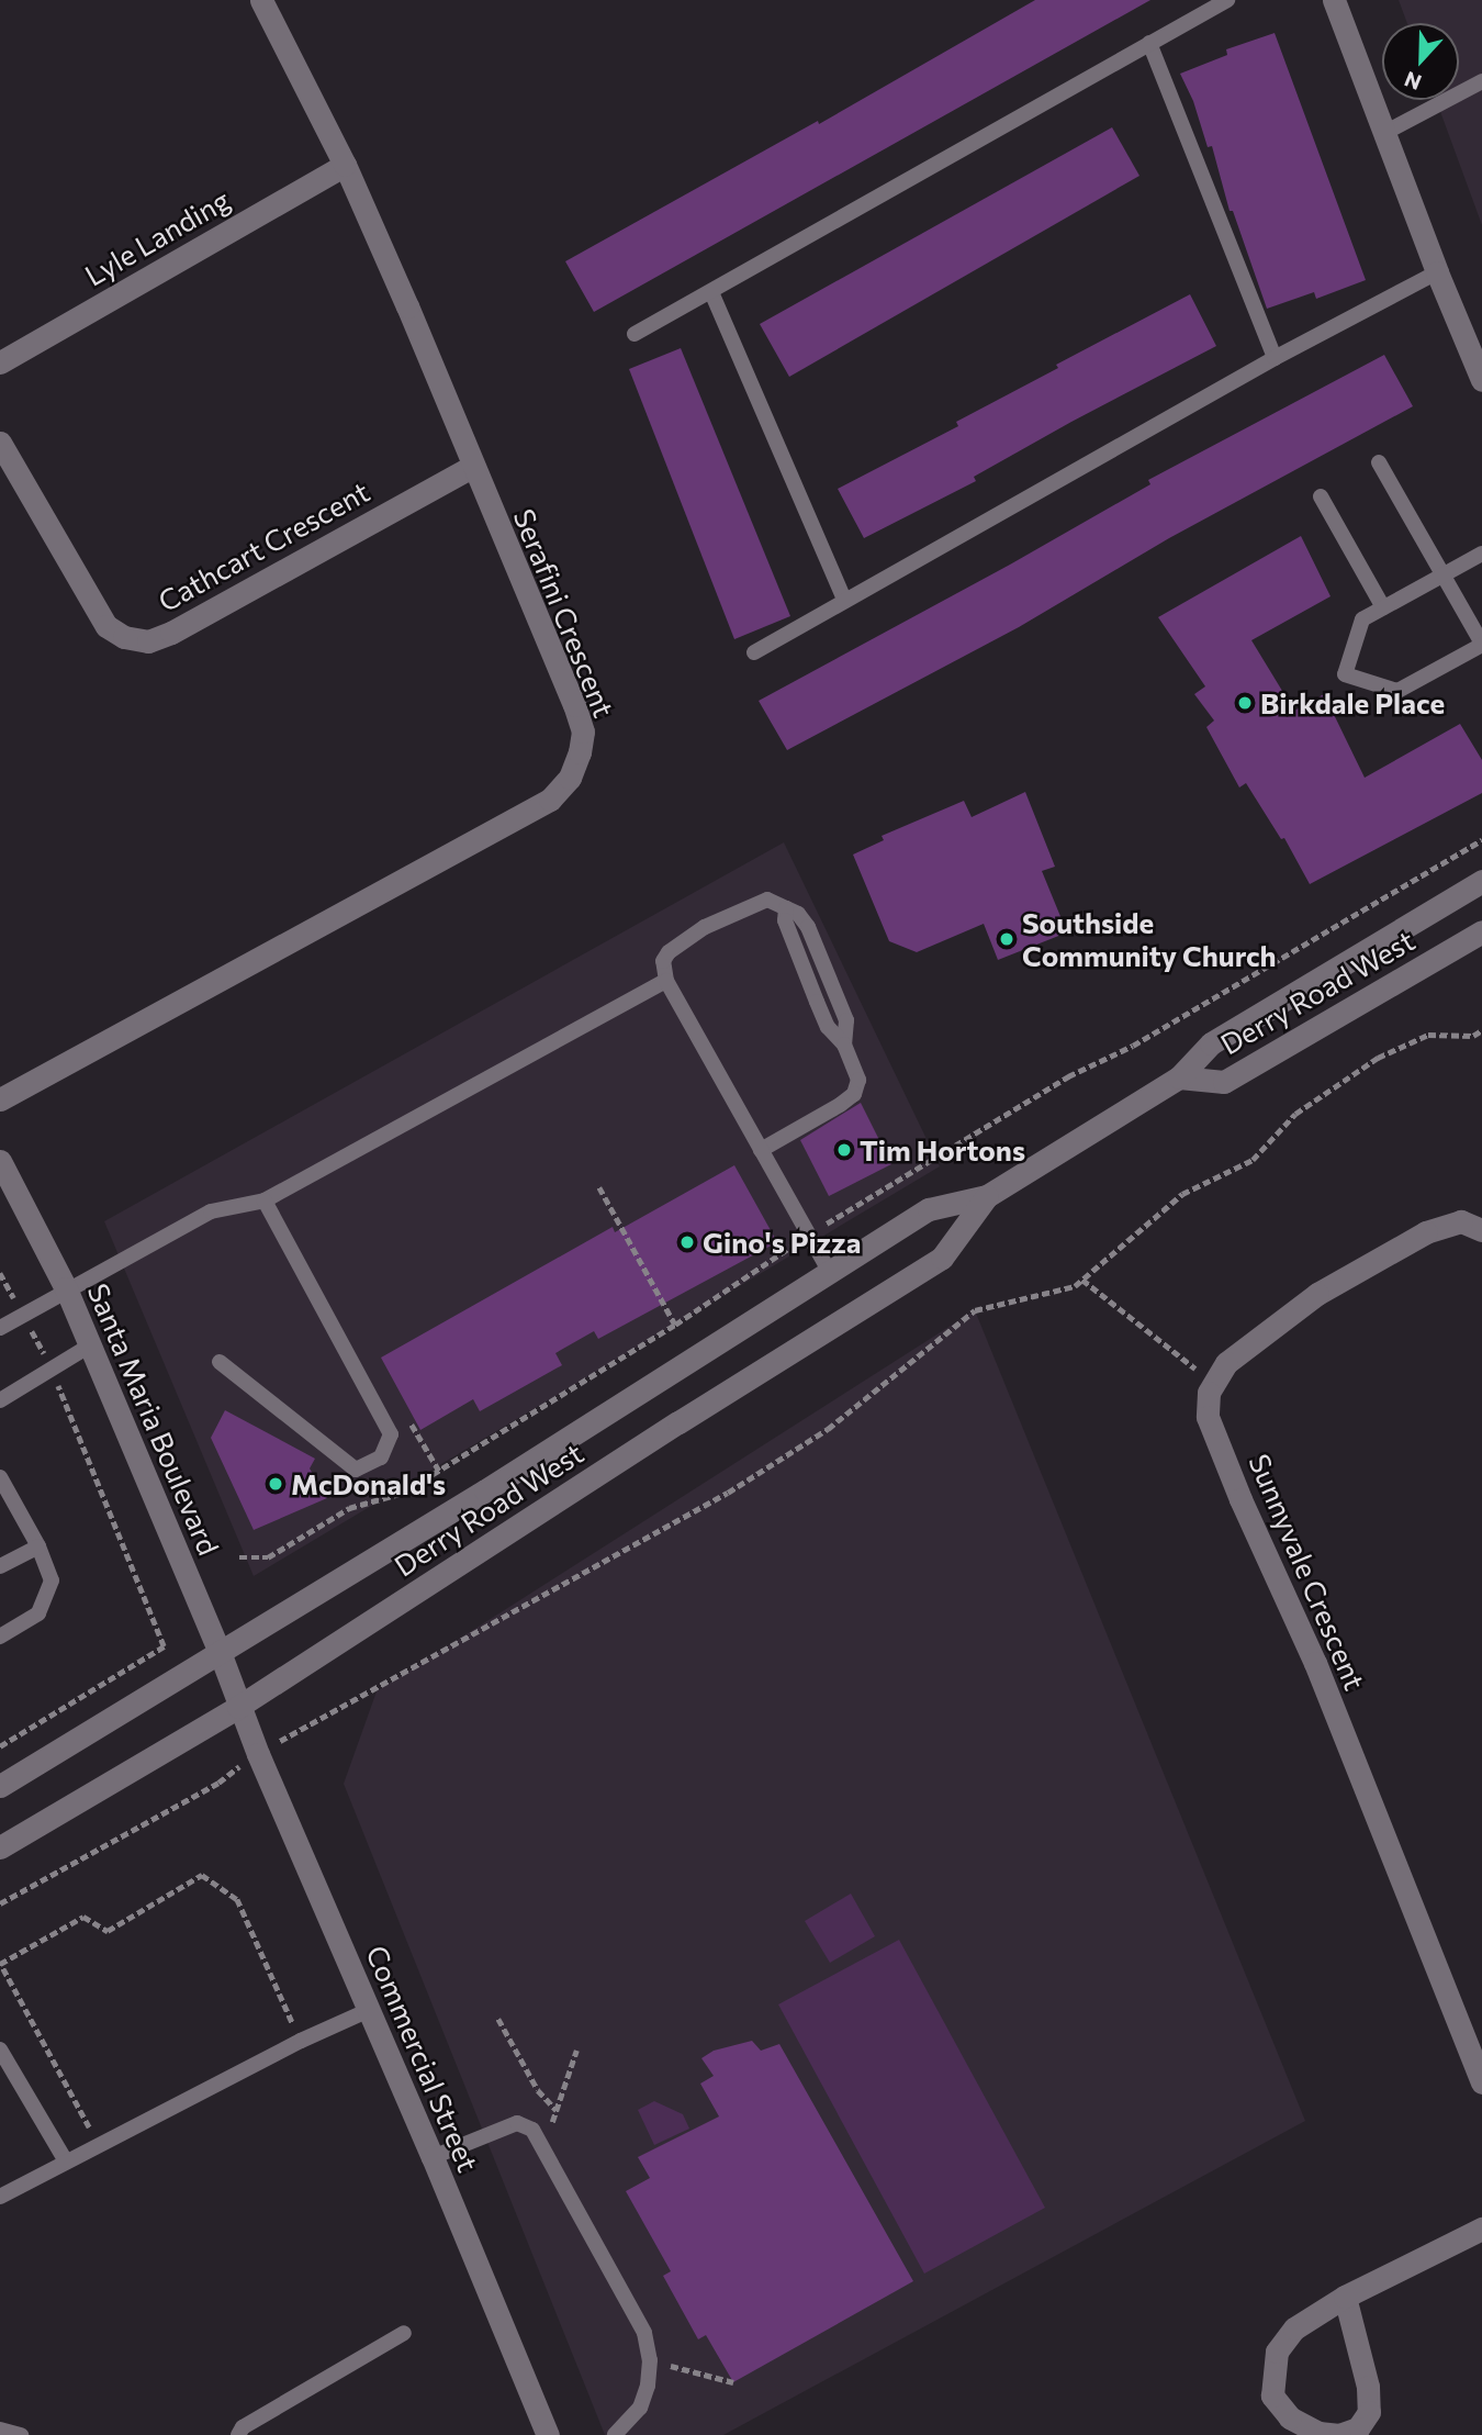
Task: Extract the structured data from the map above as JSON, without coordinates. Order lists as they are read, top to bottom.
{
  "streets": {
    "street": [
      "Lyle Landing",
      "Cathcart Crescent",
      "Serafini Crescent",
      "Derry Road West",
      "Santa Maria Boulevard",
      "Sunnyvale Crescent",
      "Commercial Street"
    ]
  },
  "crossings": [
    ["Lyle Landing", "Serafini Crescent"],
    ["Cathcart Crescent", "Serafini Crescent"],
    ["Derry Road West", "Santa Maria Boulevard"],
    ["Derry Road West", "Commercial Street"],
    ["Santa Maria Boulevard", "Commercial Street"]
  ],
  "places": [
    "Birkdale Place",
    "Southside Community Church",
    "Tim Hortons",
    "Gino's Pizza",
    "McDonald's"
  ],
  "north": "bottom"
}
